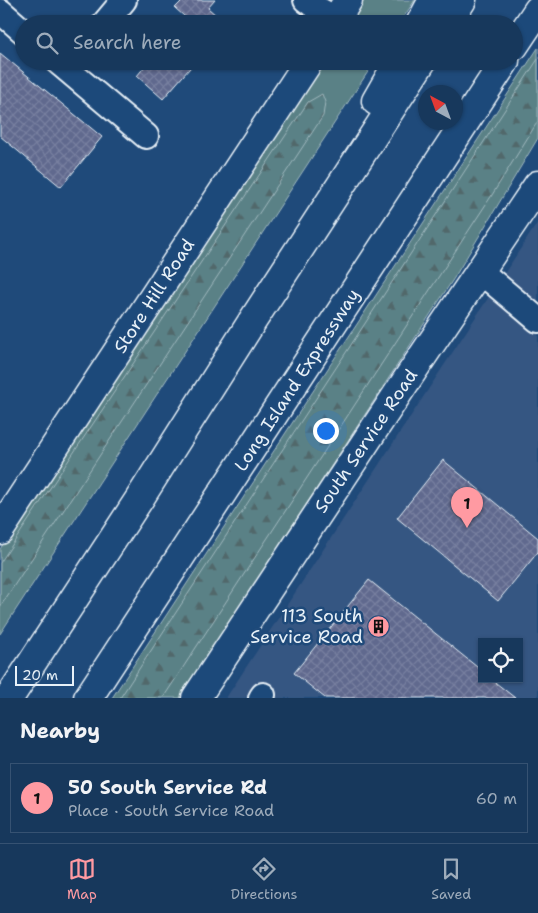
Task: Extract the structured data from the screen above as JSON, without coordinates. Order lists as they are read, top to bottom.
{
  "streets": {
    "main road": ["Store Hill Road", "Long Island Expressway", "South Service Road"]
  },
  "places": {
    "building": ["113 South Service Road"]
  },
  "scale_bar": "20 m",
  "north": "top left",
  "page": {
    "search": "Search here",
    "pins": "1",
    "scale": "20 m",
    "heading": "Nearby",
    "list": [
      {
        "mark": "1",
        "name": "50 South Service Rd",
        "note": "Place · South Service Road",
        "value": "60 m"
      }
    ],
    "nav": ["Map", "Directions", "Saved"]
  }
}
